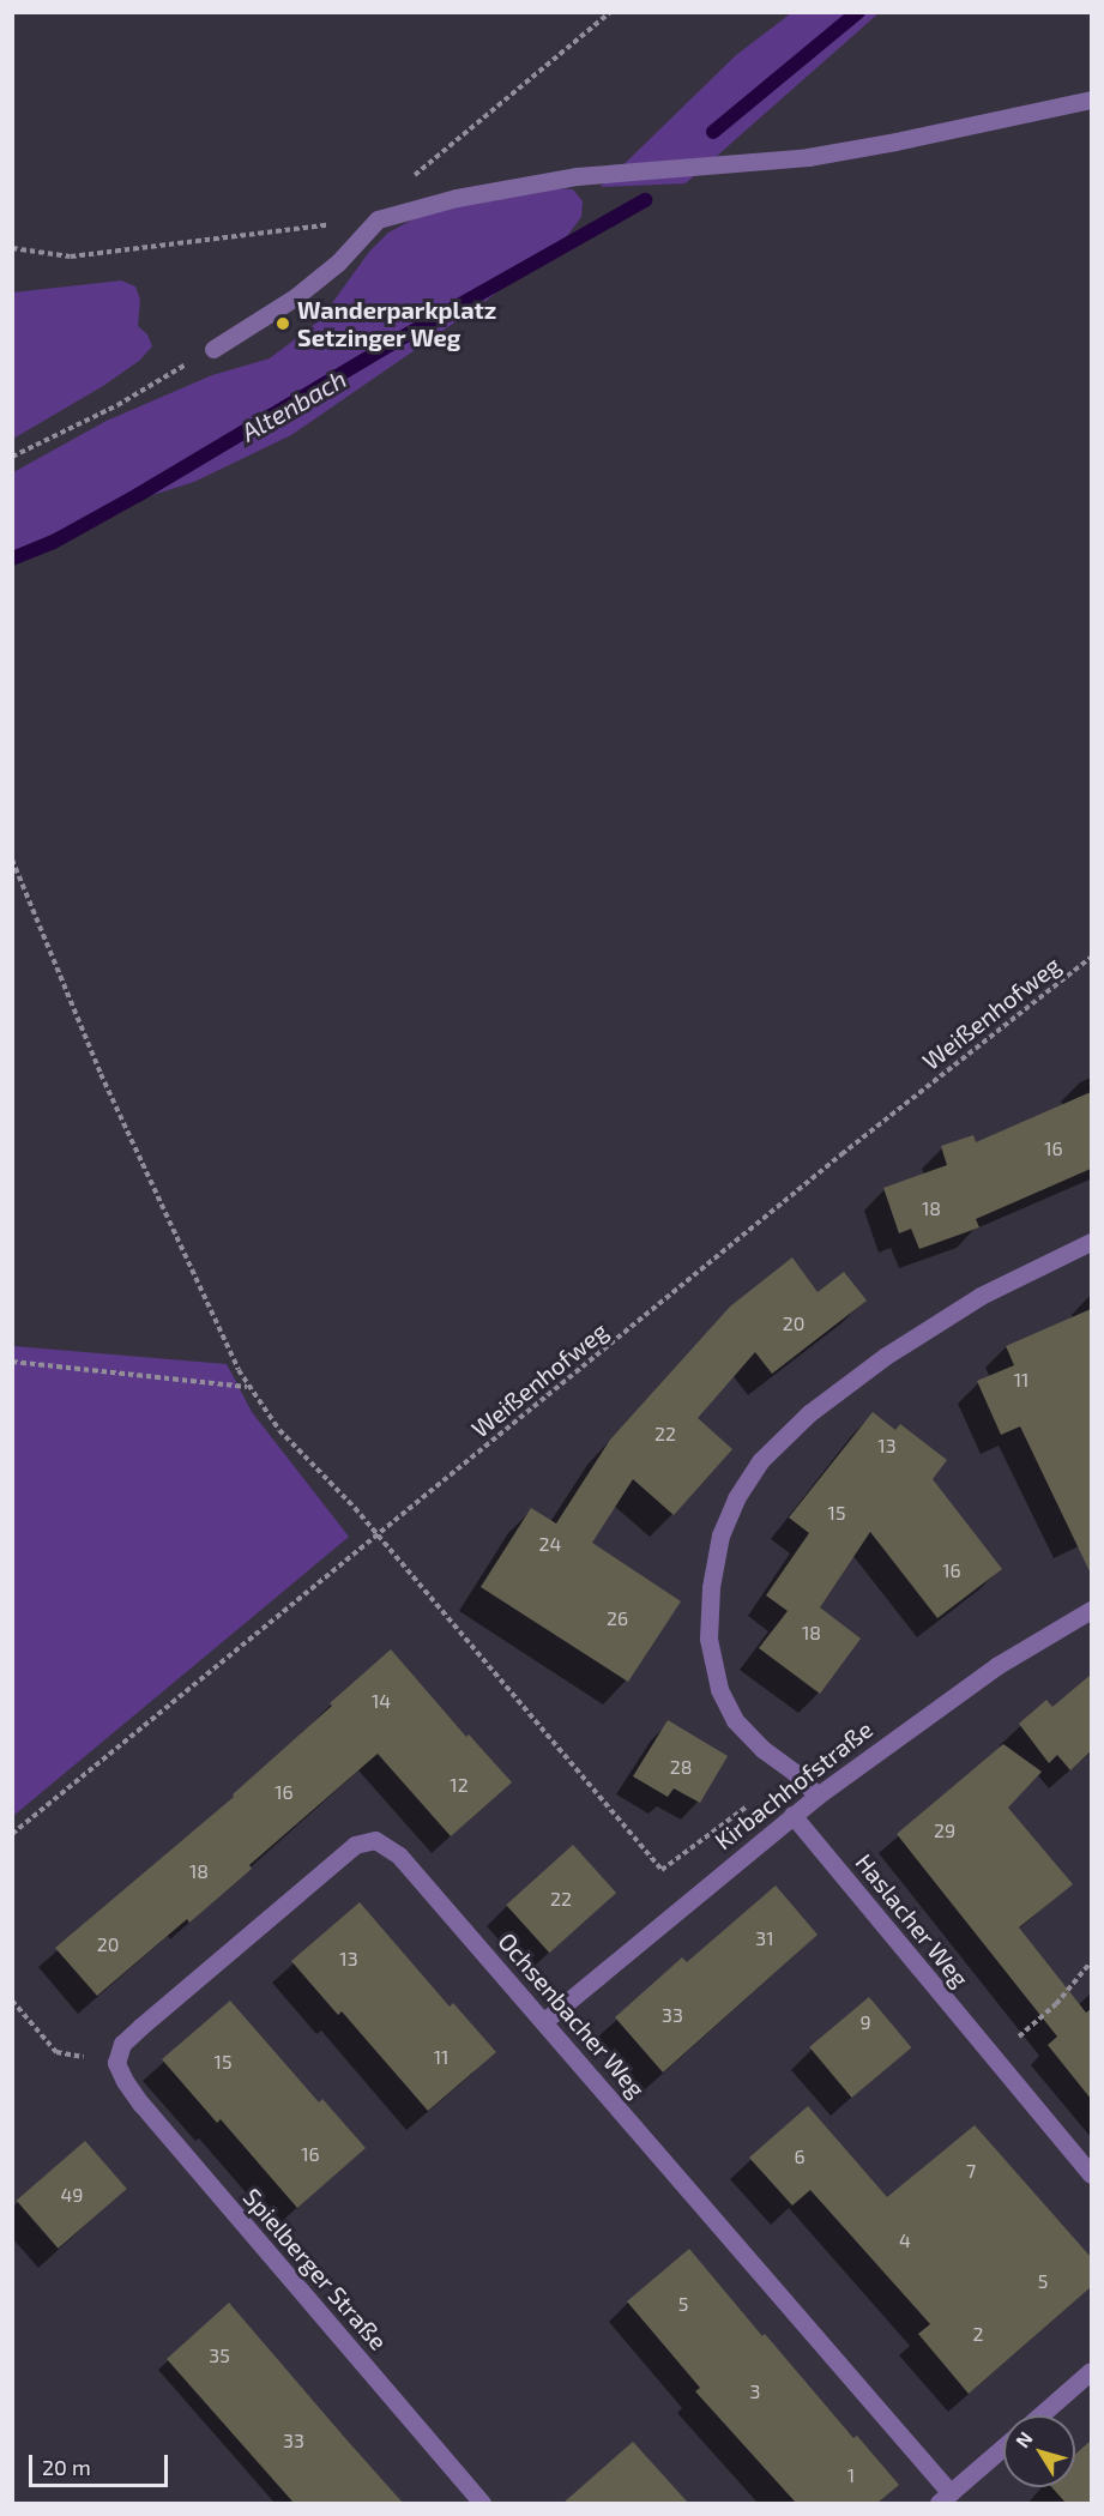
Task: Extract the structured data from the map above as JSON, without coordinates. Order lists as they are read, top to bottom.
{
  "streets": {
    "street": [
      "Kirbachhofstraße",
      "Haslacher Weg",
      "Ochsenbacher Weg",
      "Spielberger Straße"
    ],
    "path": ["Weißenhofweg"]
  },
  "crossings": [
    ["Kirbachhofstraße", "Haslacher Weg"],
    ["Kirbachhofstraße", "Ochsenbacher Weg"],
    ["Ochsenbacher Weg", "Spielberger Straße"]
  ],
  "water": ["Altenbach"],
  "places": ["Wanderparkplatz Setzinger Weg"],
  "house_numbers": [
    "16",
    "18",
    "20",
    "11",
    "22",
    "13",
    "15",
    "24",
    "16",
    "26",
    "18",
    "14",
    "28",
    "12",
    "16",
    "29",
    "18",
    "22",
    "31",
    "20",
    "13",
    "33",
    "9",
    "11",
    "15",
    "16",
    "6",
    "7",
    "49",
    "4",
    "5",
    "5",
    "2",
    "35",
    "3",
    "33",
    "1"
  ],
  "scale_bar": "20 m",
  "north": "top left"
}
